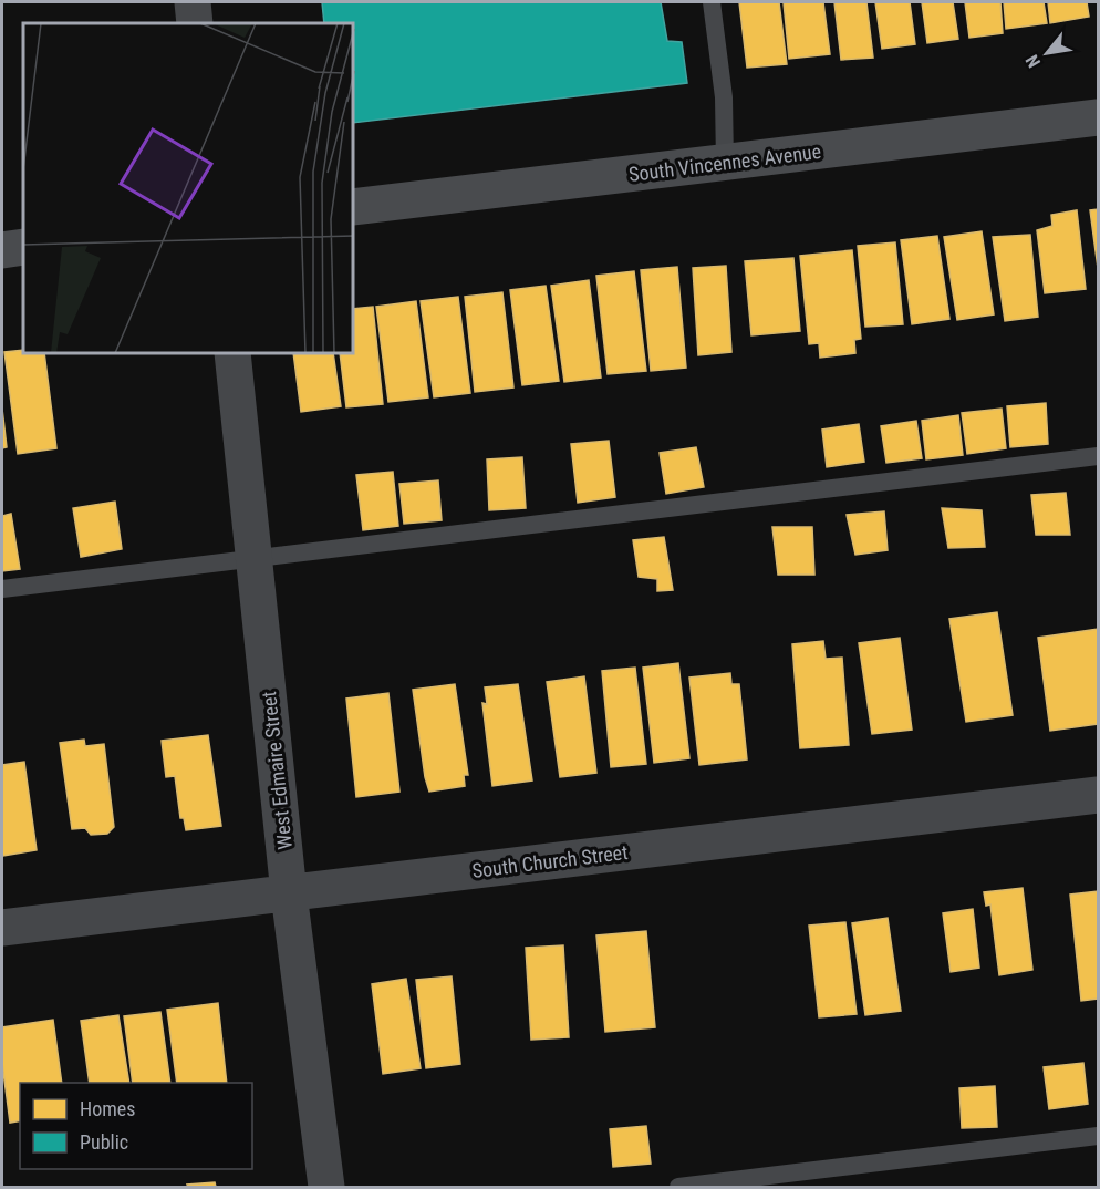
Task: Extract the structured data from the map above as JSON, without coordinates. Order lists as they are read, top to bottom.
{
  "streets": {
    "main road": ["South Vincennes Avenue"],
    "street": ["West Edmaire Street", "South Church Street"]
  },
  "crossings": [
    ["West Edmaire Street", "South Church Street"]
  ],
  "legend": ["Homes", "Public"],
  "north": "bottom left"
}
